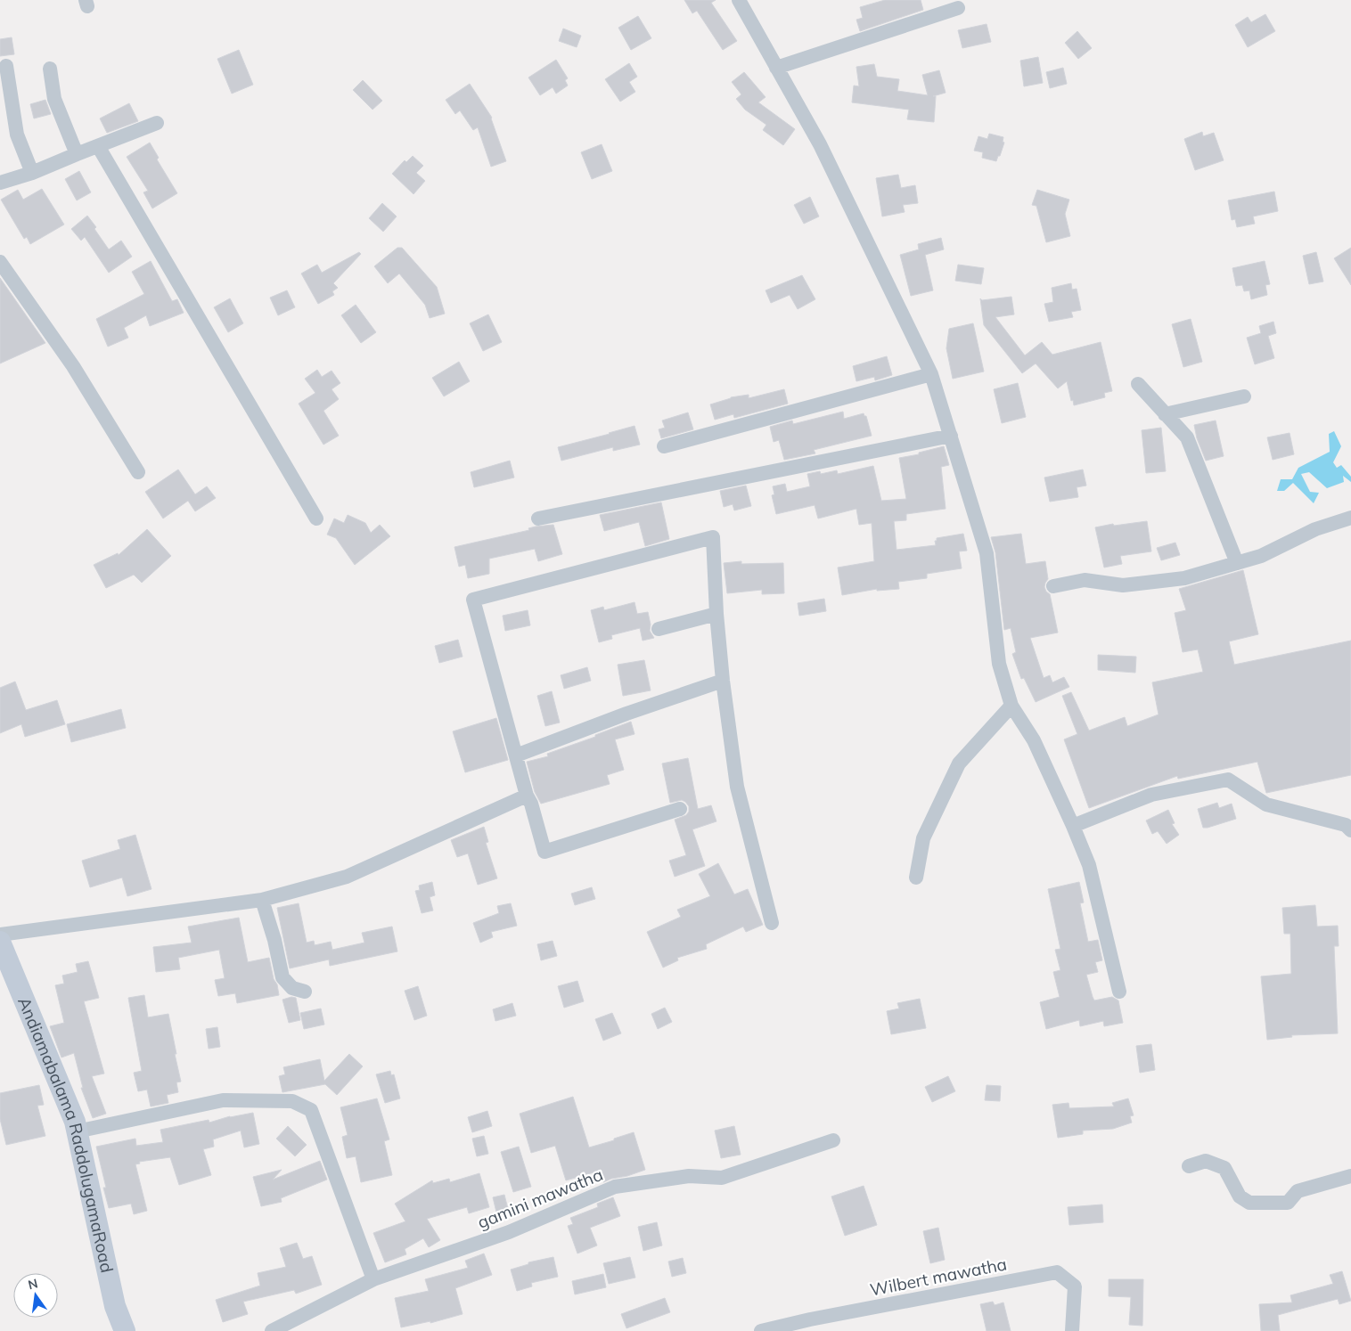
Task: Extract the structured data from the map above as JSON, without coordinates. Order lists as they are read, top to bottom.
{
  "streets": {
    "street": ["Andiamabalama RaddolugamaRoad", "gamini mawatha", "Wilbert mawatha"]
  },
  "north": "top"
}
